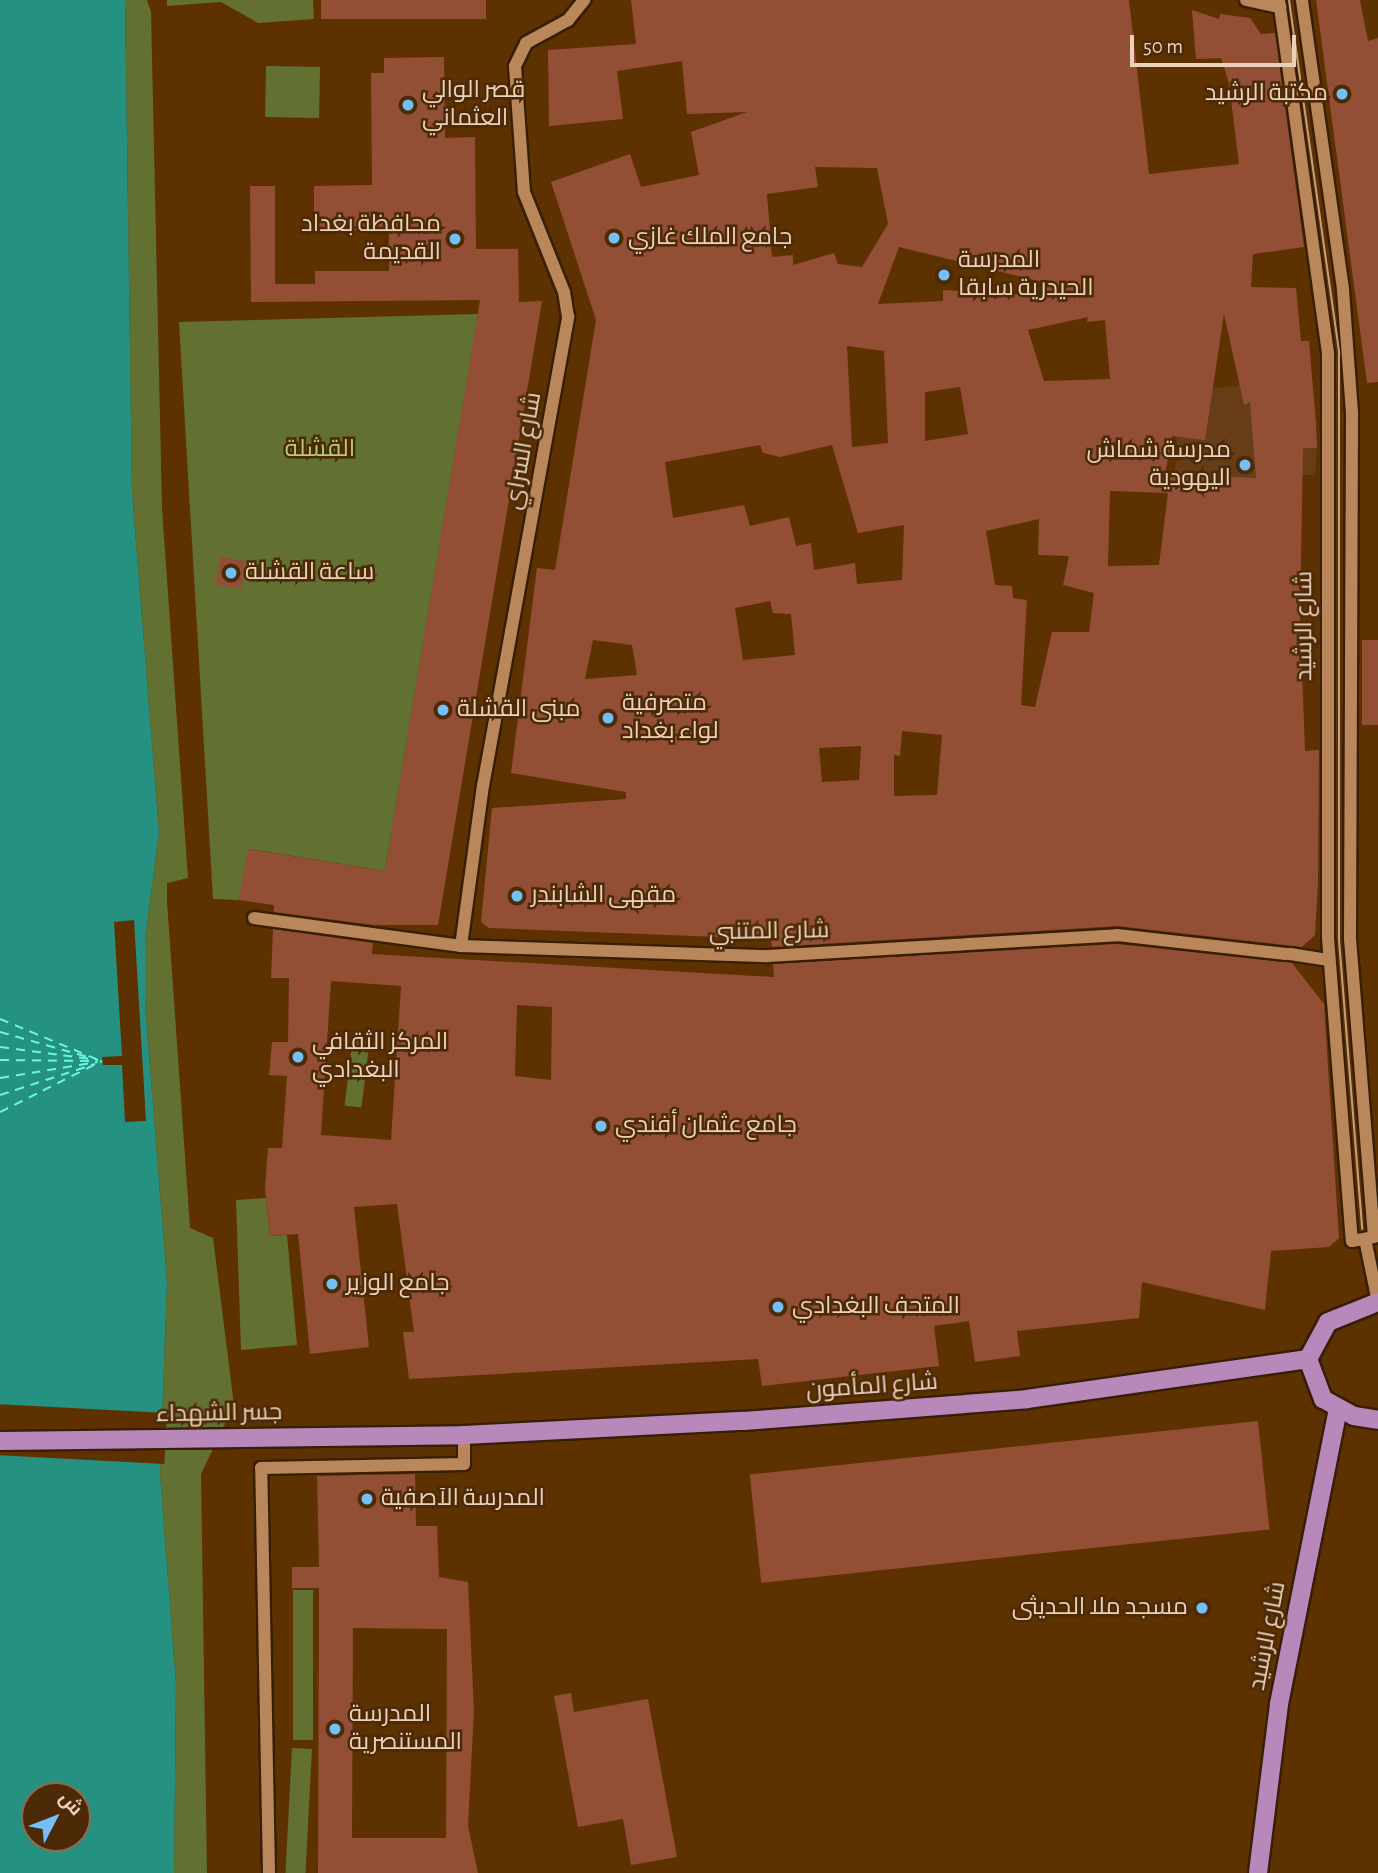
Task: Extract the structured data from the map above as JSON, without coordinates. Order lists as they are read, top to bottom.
{
  "streets": {
    "main road": ["شارع الرشيد", "شارع المأمون", "جسر الشهداء"],
    "street": ["شارع السراي", "شارع المتنبي"]
  },
  "crossings": [
    ["شارع السراي", "شارع المتنبي"],
    ["شارع الرشيد", "شارع المتنبي"],
    ["شارع المأمون", "جسر الشهداء"]
  ],
  "parks": ["القشلة"],
  "places": [
    "مكتبة الرشيد",
    "قصر الوالي العثماني",
    "جامع الملك غازي",
    "محافظة بغداد القديمة",
    "المدرسة الحيدرية سابقا",
    "مدرسة شماش اليهودية",
    "ساعة القشلة",
    "مبنى القشلة",
    "متصرفية لواء بغداد",
    "مقهى الشابندر",
    "المركز الثقافي البغدادي",
    "جامع عثمان أفندي",
    "جامع الوزير",
    "المتحف البغدادي",
    "المدرسة الآصفية",
    "مسجد ملا الحديثى",
    "المدرسة المستنصرية"
  ],
  "scale_bar": "50 m",
  "north": "top right"
}
